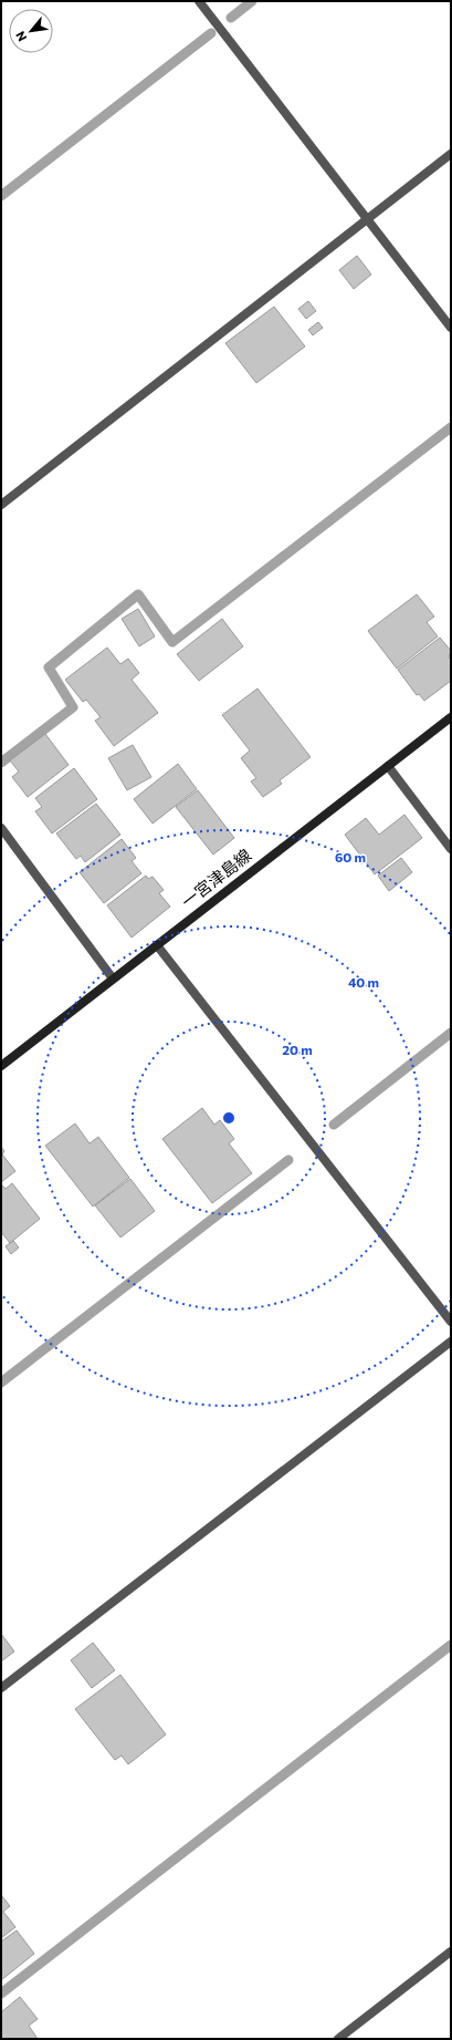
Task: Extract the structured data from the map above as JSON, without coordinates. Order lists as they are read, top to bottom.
{
  "streets": {
    "main road": ["一宮津島線"]
  },
  "north": "bottom left",
  "rings": ["60 m", "40 m", "20 m"]
}
